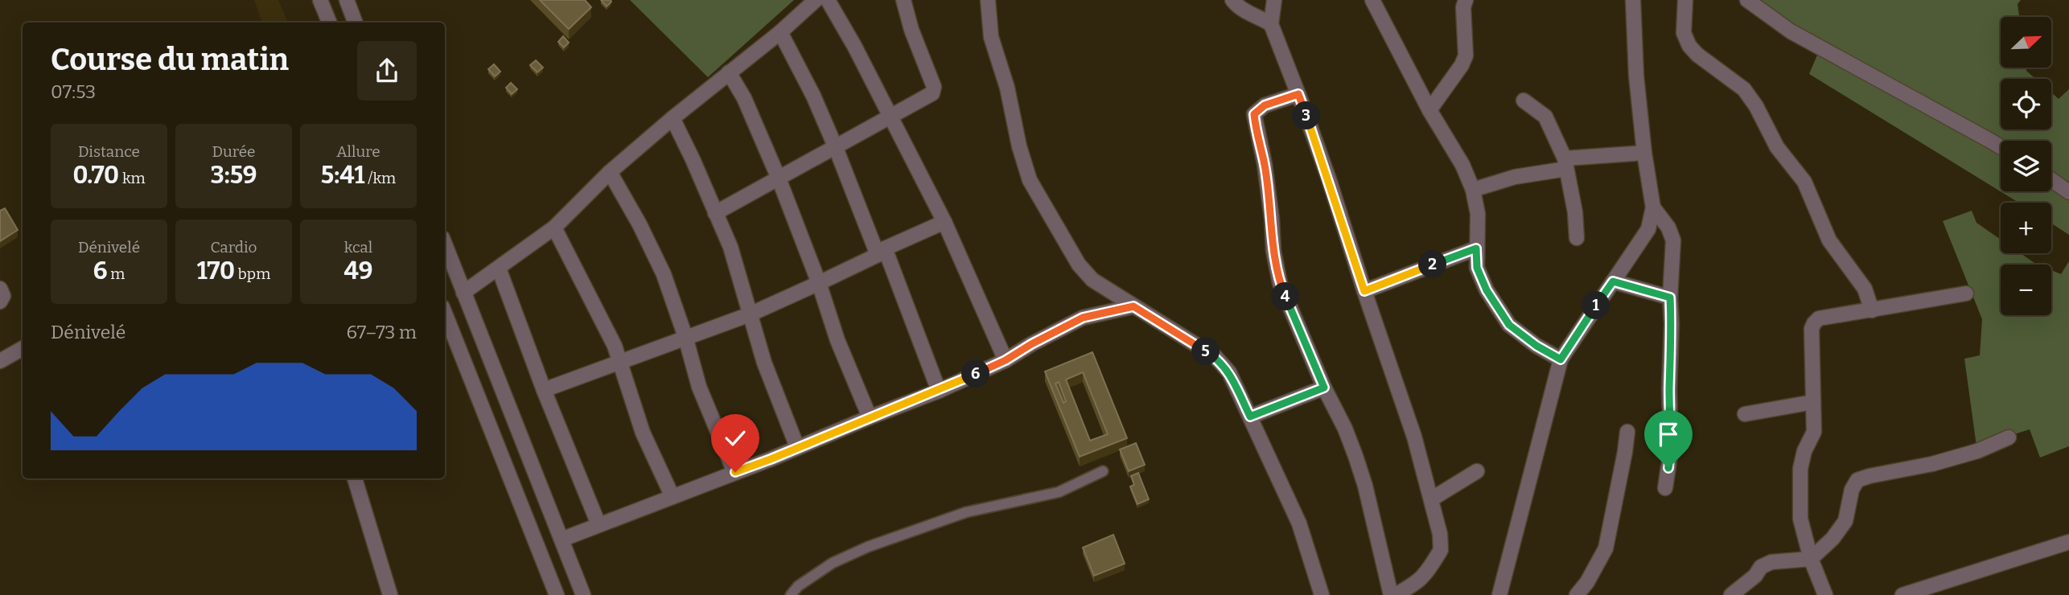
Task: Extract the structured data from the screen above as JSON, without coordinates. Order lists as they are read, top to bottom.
{
  "north": "top right",
  "page": {
    "map_buttons": ["+", "−"],
    "heading": ["Course du matin", "07:53"],
    "pins": [
      "3",
      "2",
      "4",
      "1",
      "5",
      "6"
    ],
    "stats": [
      ["Distance", "0.70 km"],
      ["Durée", "3:59"],
      ["Allure", "5:41 /km"],
      ["Dénivelé", "6 m"],
      ["Cardio", "170 bpm"],
      ["kcal", "49"]
    ],
    "chart": ["Dénivelé", "67–73 m"]
  }
}
